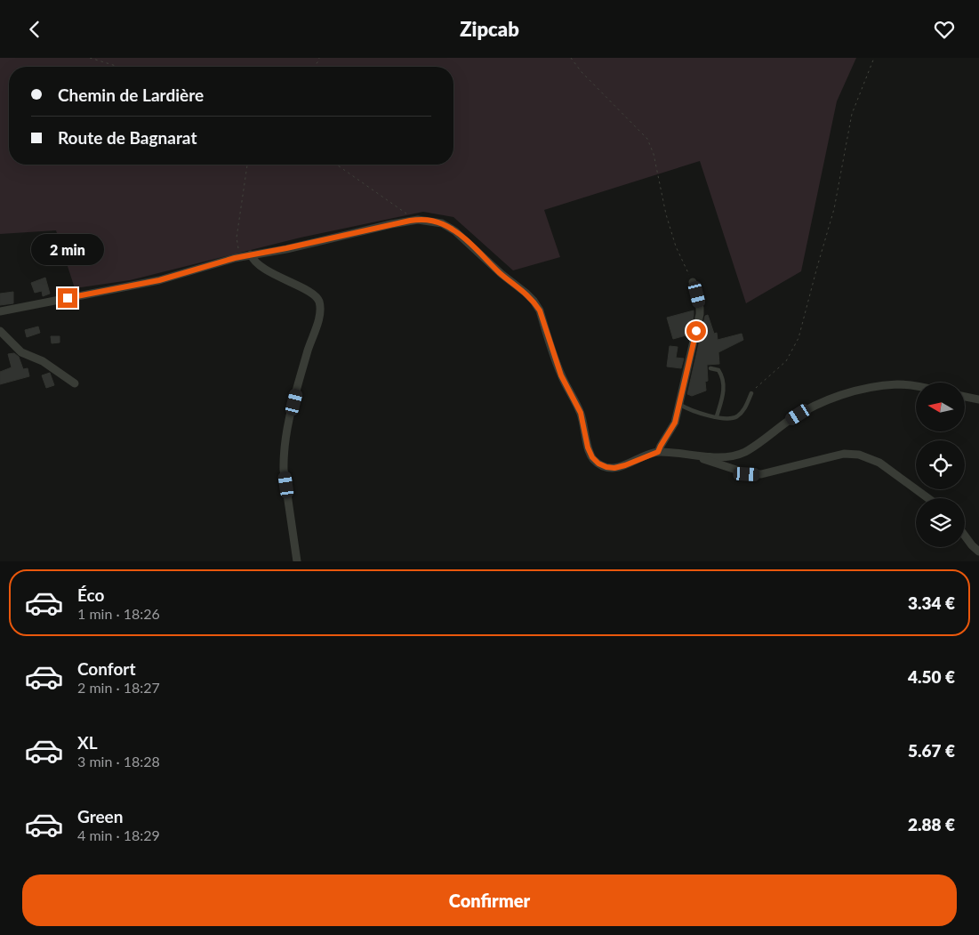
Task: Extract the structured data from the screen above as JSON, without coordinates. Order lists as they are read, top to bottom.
{
  "north": "left",
  "page": {
    "header": "Zipcab",
    "banner": ["Chemin de Lardière", "Route de Bagnarat"],
    "bubble": "2 min",
    "list": [
      {
        "name": "Éco",
        "note": "1 min · 18:26",
        "value": "3.34 €"
      },
      {
        "name": "Confort",
        "note": "2 min · 18:27",
        "value": "4.50 €"
      },
      {
        "name": "XL",
        "note": "3 min · 18:28",
        "value": "5.67 €"
      },
      {
        "name": "Green",
        "note": "4 min · 18:29",
        "value": "2.88 €"
      }
    ],
    "buttons": "Confirmer"
  }
}
